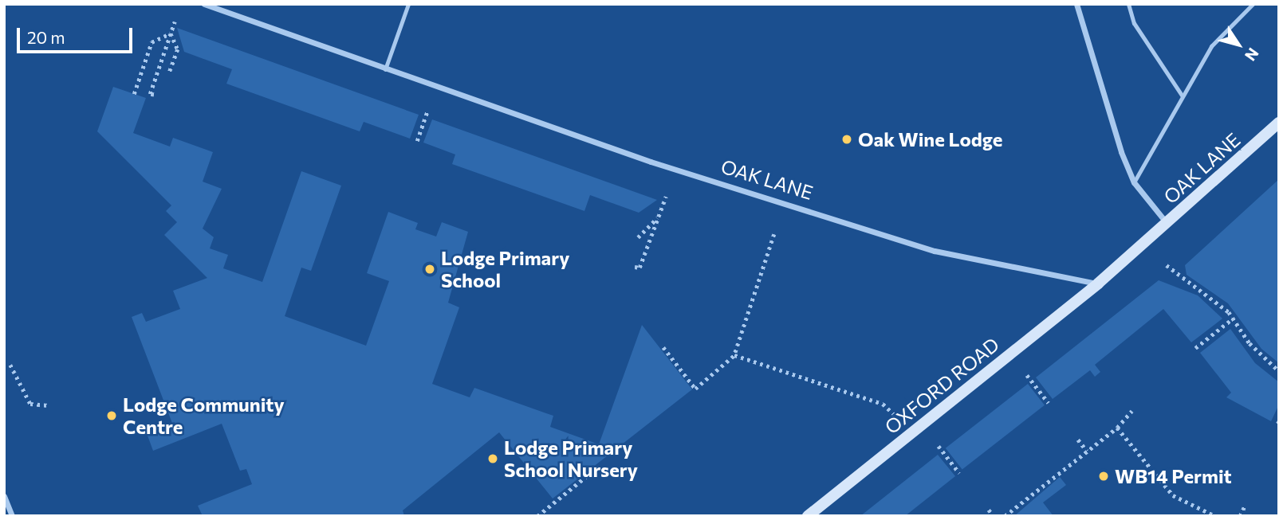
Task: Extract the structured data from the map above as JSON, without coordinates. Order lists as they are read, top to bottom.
{
  "streets": {
    "street": ["OAK LANE", "OXFORD ROAD"]
  },
  "crossings": [
    ["OAK LANE", "OXFORD ROAD"]
  ],
  "places": [
    "Oak Wine Lodge",
    "Lodge Primary School",
    "Lodge Community Centre",
    "Lodge Primary School Nursery",
    "WB14 Permit"
  ],
  "scale_bar": "20 m",
  "north": "bottom right"
}
